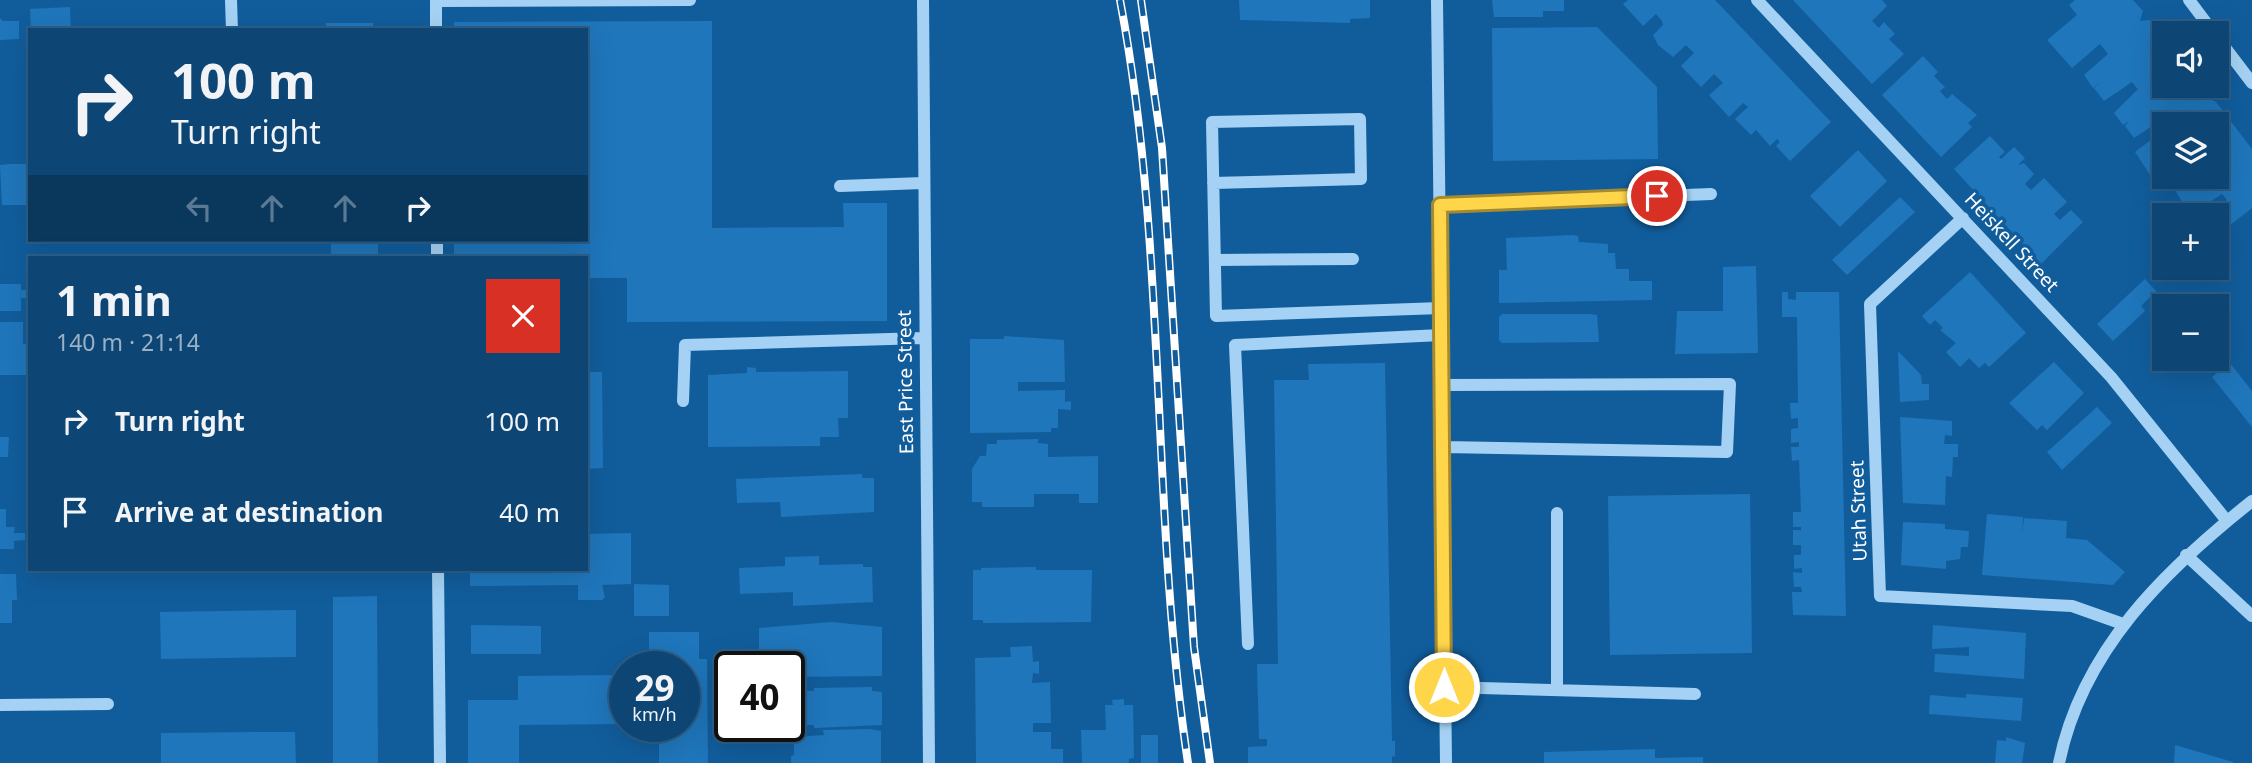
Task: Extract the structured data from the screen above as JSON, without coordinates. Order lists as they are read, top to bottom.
{
  "streets": {
    "street": ["Heiskell Street", "East Price Street", "Utah Street"]
  },
  "crossings": [
    ["Heiskell Street", "Utah Street"]
  ],
  "page": {
    "map_buttons": ["+", "−"],
    "turn": ["100 m", "Turn right"],
    "heading": ["1 min", "140 m · 21:14"],
    "list": [
      {
        "name": "Turn right",
        "value": "100 m"
      },
      {
        "name": "Arrive at destination",
        "value": "40 m"
      }
    ],
    "speed": "29 km/h",
    "limit": "40"
  }
}
